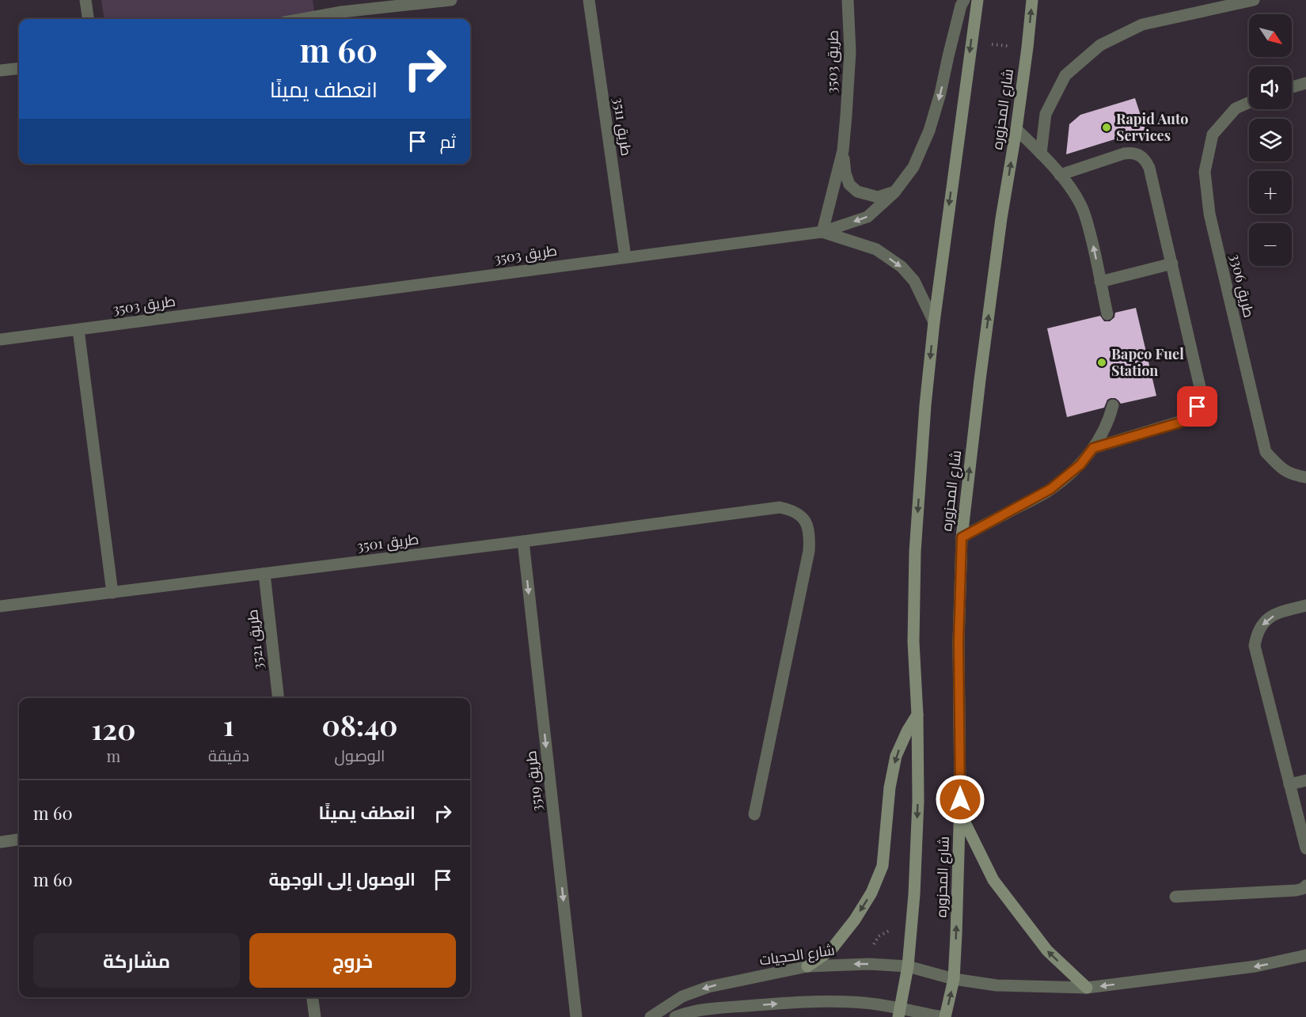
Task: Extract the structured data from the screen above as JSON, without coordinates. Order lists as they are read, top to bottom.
{
  "streets": {
    "main road": ["شارع المحزوره"],
    "street": [
      "طريق 3503",
      "طريق 3511",
      "طريق 3306",
      "طريق 3501",
      "طريق 3521",
      "طريق 3519",
      "شارع الحجيات"
    ]
  },
  "crossings": [
    ["طريق 3503", "طريق 3511"],
    ["شارع المحزوره", "شارع الحجيات"],
    ["طريق 3501", "طريق 3521"],
    ["طريق 3501", "طريق 3519"]
  ],
  "one_way": ["طريق 3519"],
  "places": ["Rapid Auto Services", "Bapco Fuel Station"],
  "north": "bottom right",
  "page": {
    "map_buttons": ["+", "−"],
    "turn": ["60 m", "انعطف يمينًا"],
    "then": "ثم",
    "eta": [
      "08:40",
      "الوصول",
      "1",
      "دقيقة",
      "120",
      "m"
    ],
    "list": [
      {
        "name": "انعطف يمينًا",
        "value": "60 m"
      },
      {
        "name": "الوصول إلى الوجهة",
        "value": "60 m"
      }
    ],
    "buttons": ["خروج", "مشاركة"]
  }
}
